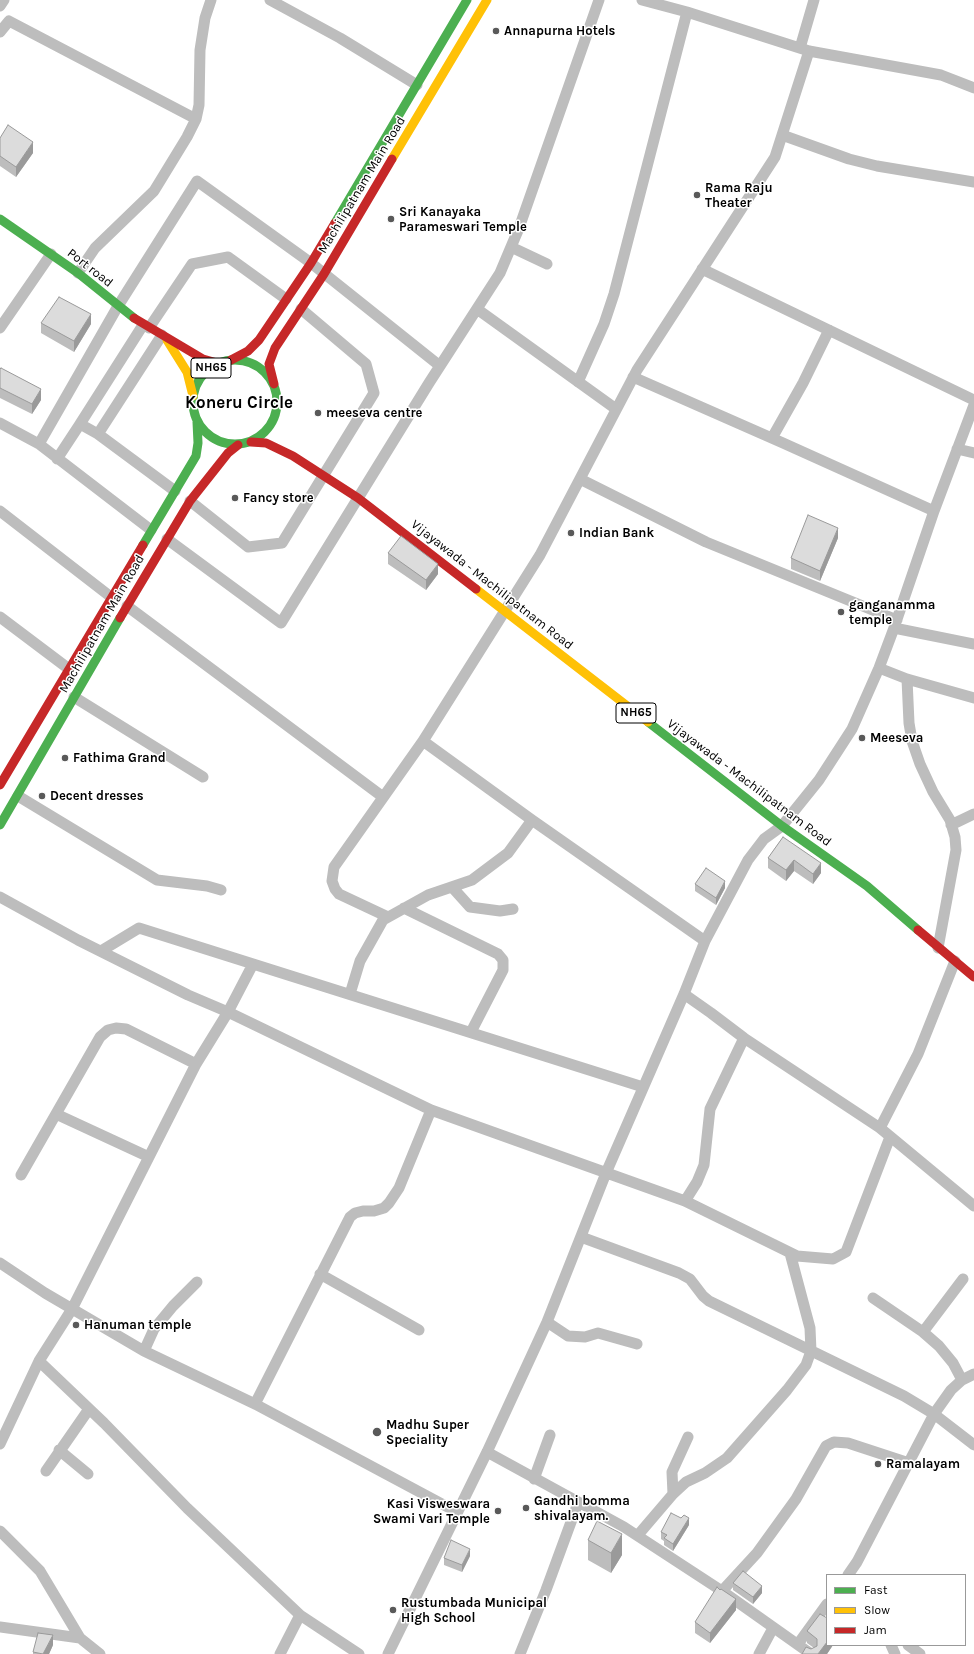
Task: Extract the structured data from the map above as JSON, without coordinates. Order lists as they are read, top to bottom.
{
  "streets": {
    "main road": [
      "Machilipatnam Main Road",
      "Port road",
      "NH65",
      "Vijayawada - Machilipatnam Road"
    ]
  },
  "crossings": [
    ["Machilipatnam Main Road", "Port road"],
    ["Machilipatnam Main Road", "NH65"],
    ["Machilipatnam Main Road", "Vijayawada - Machilipatnam Road"],
    ["Port road", "NH65"],
    ["Port road", "Vijayawada - Machilipatnam Road"],
    ["NH65", "Vijayawada - Machilipatnam Road"]
  ],
  "districts": ["Koneru Circle"],
  "places": [
    "Annapurna Hotels",
    "Rama Raju Theater",
    "Sri Kanayaka Parameswari Temple",
    "meeseva centre",
    "Fancy store",
    "Indian Bank",
    "ganganamma temple",
    "Meeseva",
    "Fathima Grand",
    "Decent dresses",
    "Hanuman temple",
    "Madhu Super Speciality",
    "Ramalayam",
    "Gandhi bomma shivalayam.",
    "Kasi Visweswara Swami Vari Temple",
    "Rustumbada Municipal High School"
  ],
  "legend": ["Fast", "Slow", "Jam"]
}
